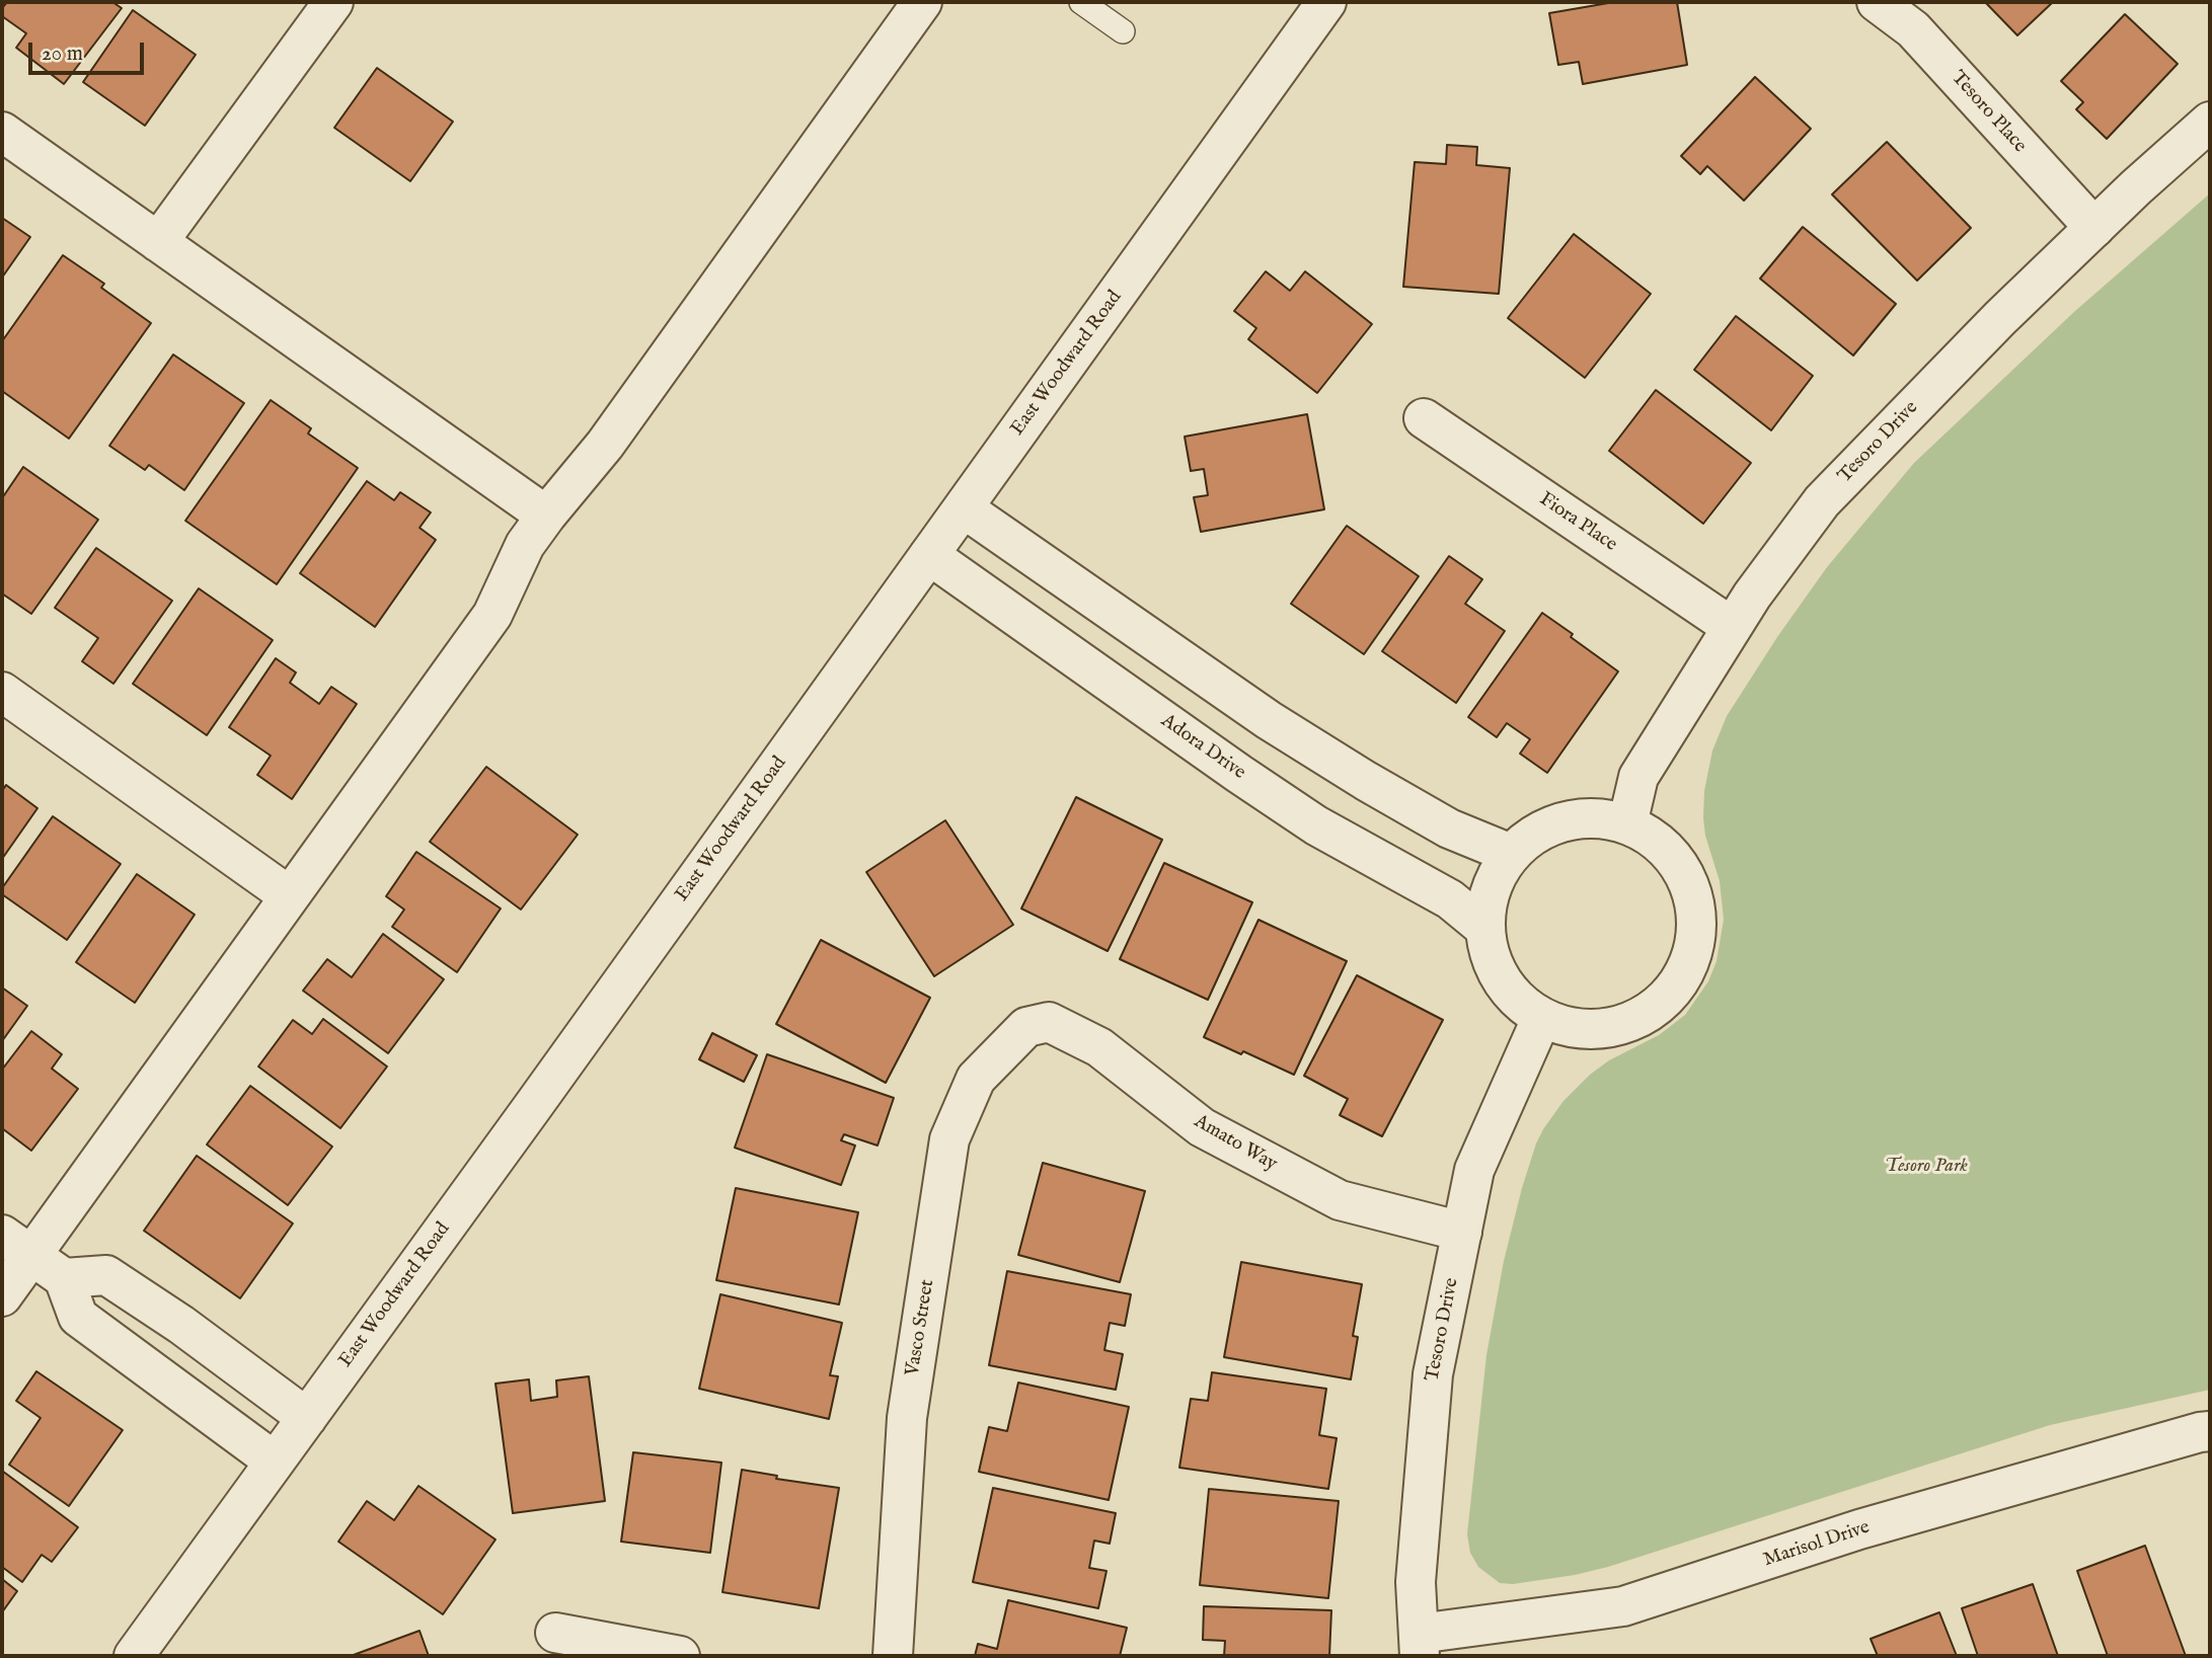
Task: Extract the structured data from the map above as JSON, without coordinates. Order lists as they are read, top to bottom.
{
  "streets": {
    "street": [
      "Tesoro Place",
      "East Woodward Road",
      "Tesoro Drive",
      "Fiora Place",
      "Adora Drive",
      "Amato Way",
      "Vasco Street",
      "Marisol Drive"
    ]
  },
  "crossings": [
    ["Tesoro Place", "Tesoro Drive"],
    ["East Woodward Road", "Adora Drive"],
    ["Tesoro Drive", "Fiora Place"],
    ["Tesoro Drive", "Adora Drive"],
    ["Tesoro Drive", "Amato Way"],
    ["Tesoro Drive", "Marisol Drive"],
    ["Amato Way", "Vasco Street"]
  ],
  "parks": ["Tesoro Park"],
  "scale_bar": "20 m"
}
